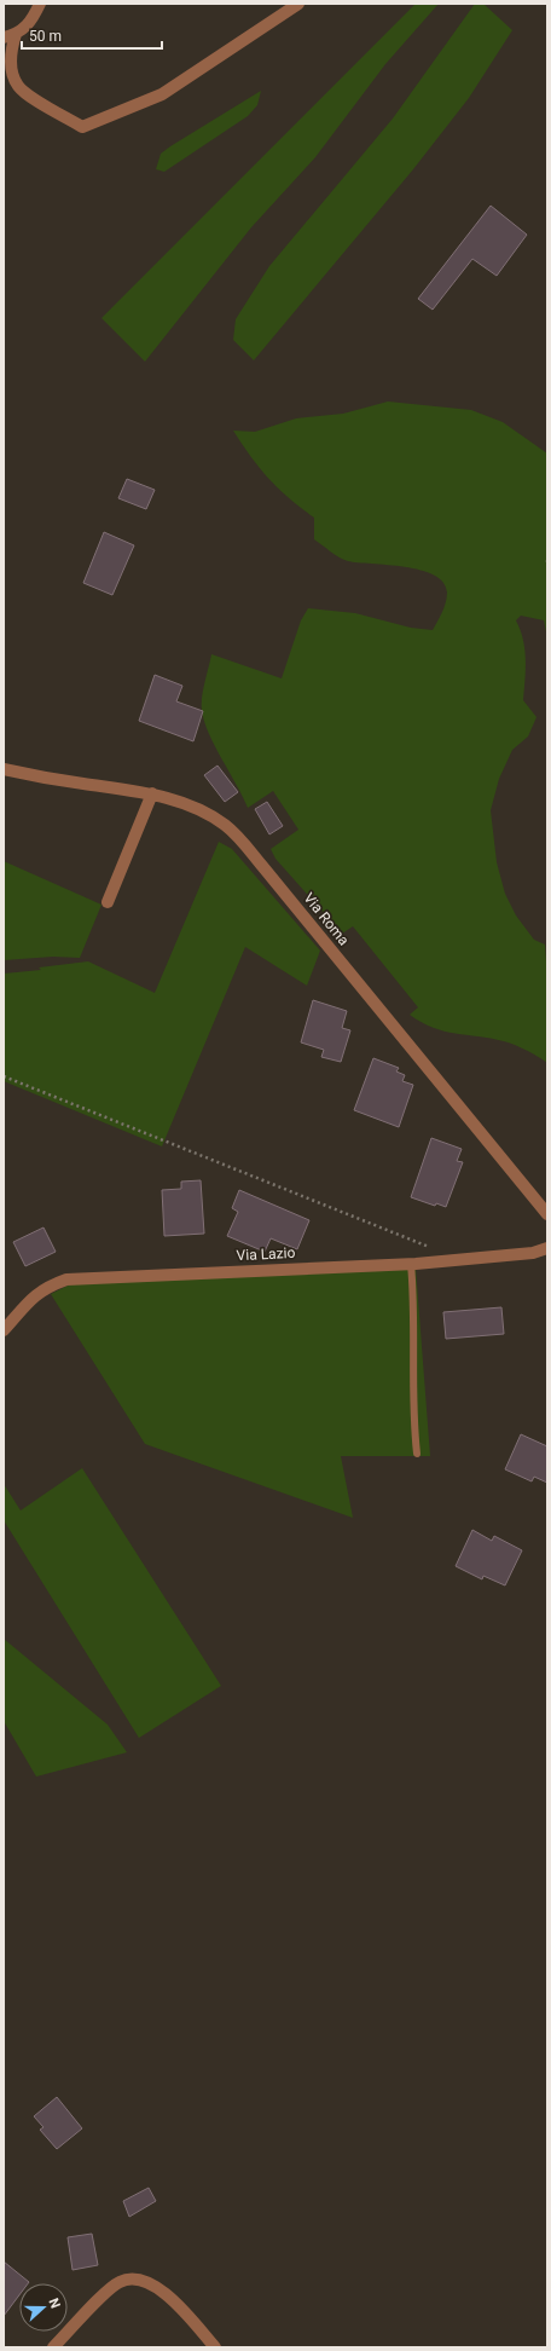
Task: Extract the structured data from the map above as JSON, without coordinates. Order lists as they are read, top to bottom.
{
  "streets": {
    "street": ["Via Roma", "Via Lazio"]
  },
  "scale_bar": "50 m",
  "north": "right"
}
